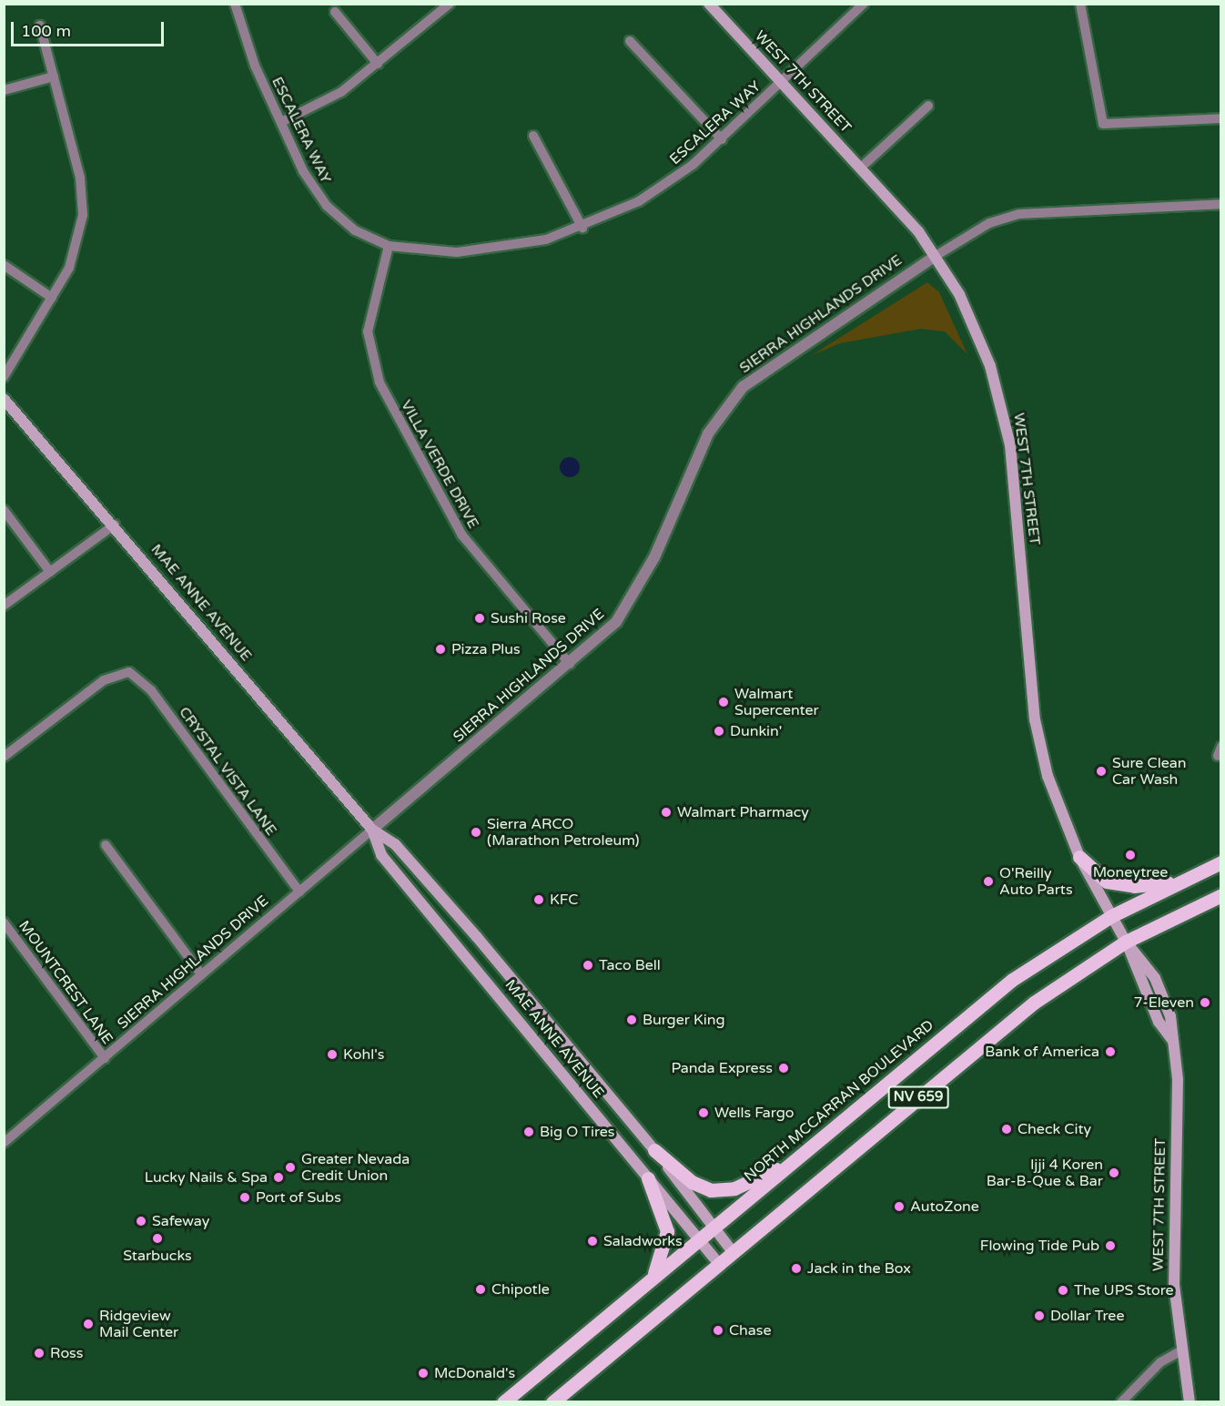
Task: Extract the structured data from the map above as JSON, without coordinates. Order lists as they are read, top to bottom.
{
  "streets": {
    "main road": [
      "WEST 7TH STREET",
      "MAE ANNE AVENUE",
      "NV 659",
      "NORTH MCCARRAN BOULEVARD"
    ],
    "street": [
      "ESCALERA WAY",
      "SIERRA HIGHLANDS DRIVE",
      "VILLA VERDE DRIVE",
      "CRYSTAL VISTA LANE",
      "MOUNTCREST LANE"
    ]
  },
  "crossings": [
    ["WEST 7TH STREET", "ESCALERA WAY"],
    ["WEST 7TH STREET", "SIERRA HIGHLANDS DRIVE"],
    ["WEST 7TH STREET", "NV 659"],
    ["WEST 7TH STREET", "NORTH MCCARRAN BOULEVARD"],
    ["ESCALERA WAY", "VILLA VERDE DRIVE"],
    ["SIERRA HIGHLANDS DRIVE", "VILLA VERDE DRIVE"],
    ["SIERRA HIGHLANDS DRIVE", "MAE ANNE AVENUE"],
    ["SIERRA HIGHLANDS DRIVE", "CRYSTAL VISTA LANE"],
    ["SIERRA HIGHLANDS DRIVE", "MOUNTCREST LANE"],
    ["MAE ANNE AVENUE", "NV 659"],
    ["MAE ANNE AVENUE", "NORTH MCCARRAN BOULEVARD"]
  ],
  "places": [
    "Sushi Rose",
    "Pizza Plus",
    "Walmart Supercenter",
    "Dunkin'",
    "Sure Clean Car Wash",
    "Walmart Pharmacy",
    "Sierra ARCO (Marathon Petroleum)",
    "Moneytree",
    "O'Reilly Auto Parts",
    "KFC",
    "Taco Bell",
    "7-Eleven",
    "Burger King",
    "Bank of America",
    "Kohl's",
    "Panda Express",
    "Wells Fargo",
    "Check City",
    "Big O Tires",
    "Greater Nevada Credit Union",
    "Ijji 4 Koren Bar-B-Que & Bar",
    "Lucky Nails & Spa",
    "Port of Subs",
    "AutoZone",
    "Safeway",
    "Starbucks",
    "Saladworks",
    "Flowing Tide Pub",
    "Jack in the Box",
    "Chipotle",
    "The UPS Store",
    "Dollar Tree",
    "Ridgeview Mail Center",
    "Chase",
    "Ross",
    "McDonald's"
  ],
  "scale_bar": "100 m"
}
